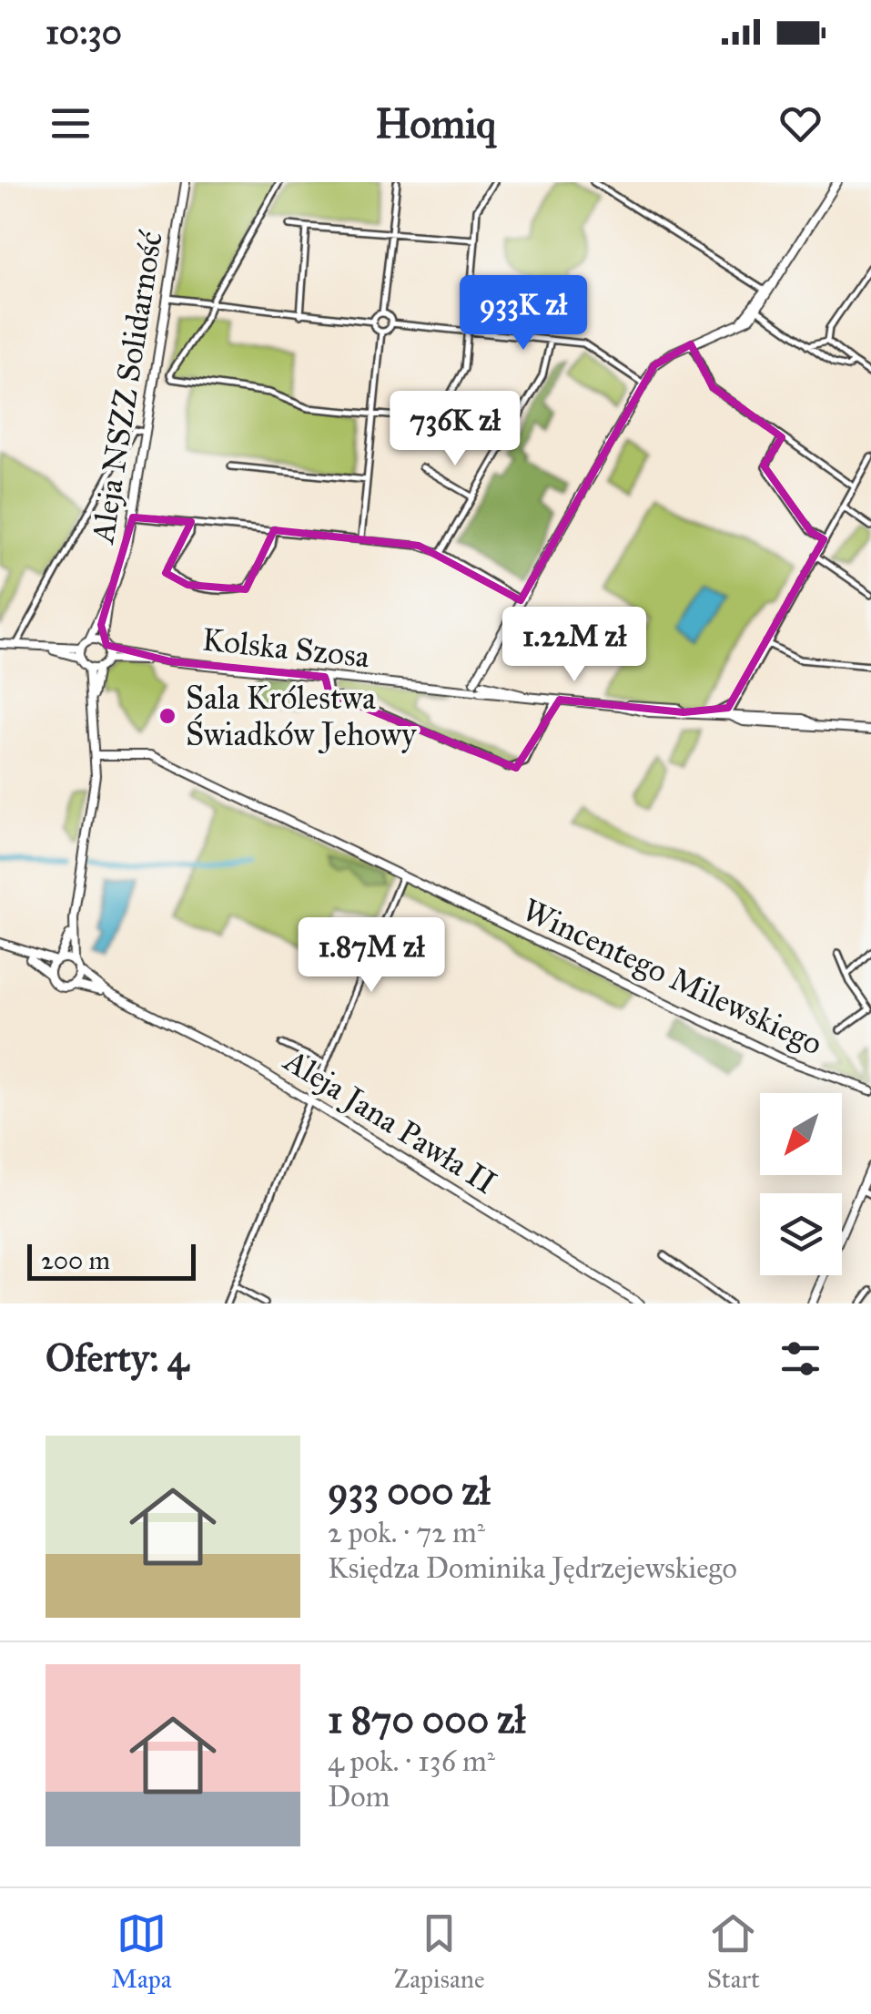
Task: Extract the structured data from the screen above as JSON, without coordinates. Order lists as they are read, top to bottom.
{
  "streets": {
    "street": [
      "Aleja NSZZ Solidarność",
      "Kolska Szosa",
      "Wincentego Milewskiego",
      "Aleja Jana Pawła II"
    ]
  },
  "crossings": [
    ["Aleja NSZZ Solidarność", "Kolska Szosa"]
  ],
  "places": ["Sala Królestwa Świadków Jehowy"],
  "scale_bar": "200 m",
  "north": "bottom left",
  "page": {
    "status": "10:30",
    "header": "Homiq",
    "price": [
      "933K zł",
      "736K zł",
      "1.22M zł",
      "1.87M zł"
    ],
    "scale": "200 m",
    "heading": "Oferty: 4",
    "list": [
      {
        "name": "933 000 zł",
        "note": "2 pok. · 72 m² · Księdza Dominika Jędrzejewskiego"
      },
      {
        "name": "1 870 000 zł",
        "note": "4 pok. · 136 m² · Dom"
      }
    ],
    "tabs": ["Mapa", "Zapisane", "Start"]
  }
}
